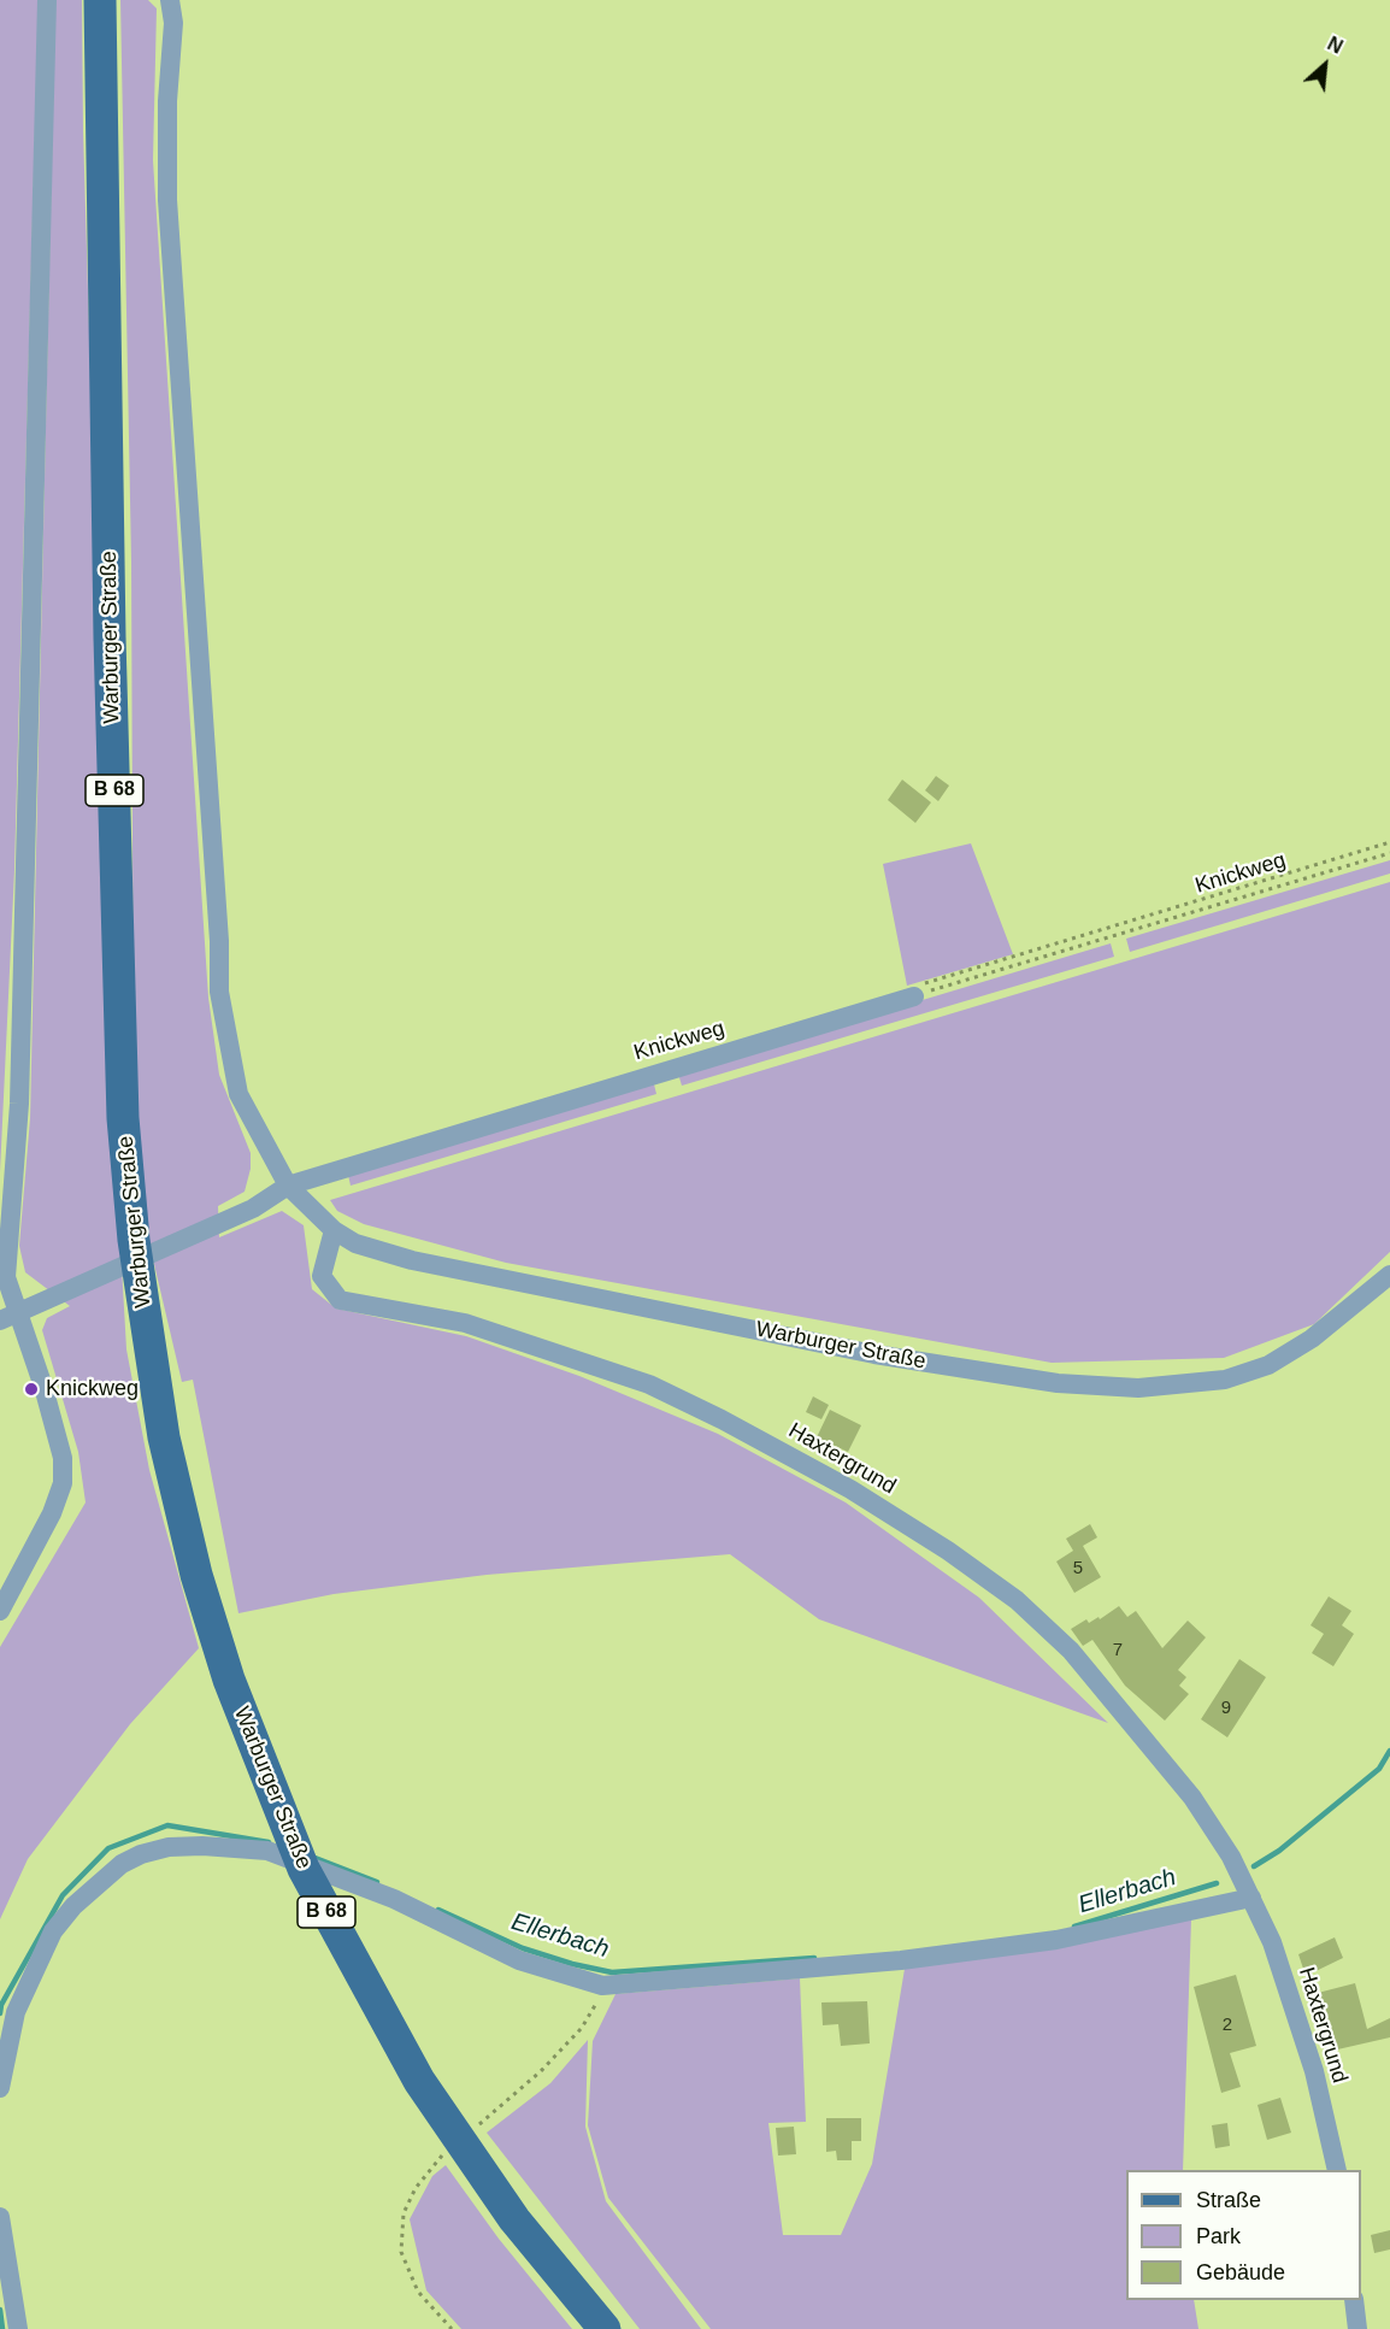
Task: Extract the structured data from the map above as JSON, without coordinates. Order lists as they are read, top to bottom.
{
  "streets": {
    "main road": ["Warburger Straße", "B 68"],
    "street": ["Knickweg", "Haxtergrund"]
  },
  "crossings": [
    ["Warburger Straße", "Knickweg"],
    ["Warburger Straße", "Haxtergrund"]
  ],
  "water": ["Ellerbach"],
  "places": ["Knickweg"],
  "house_numbers": [
    "5",
    "7",
    "9",
    "2"
  ],
  "legend": ["Straße", "Park", "Gebäude"],
  "north": "top right"
}
